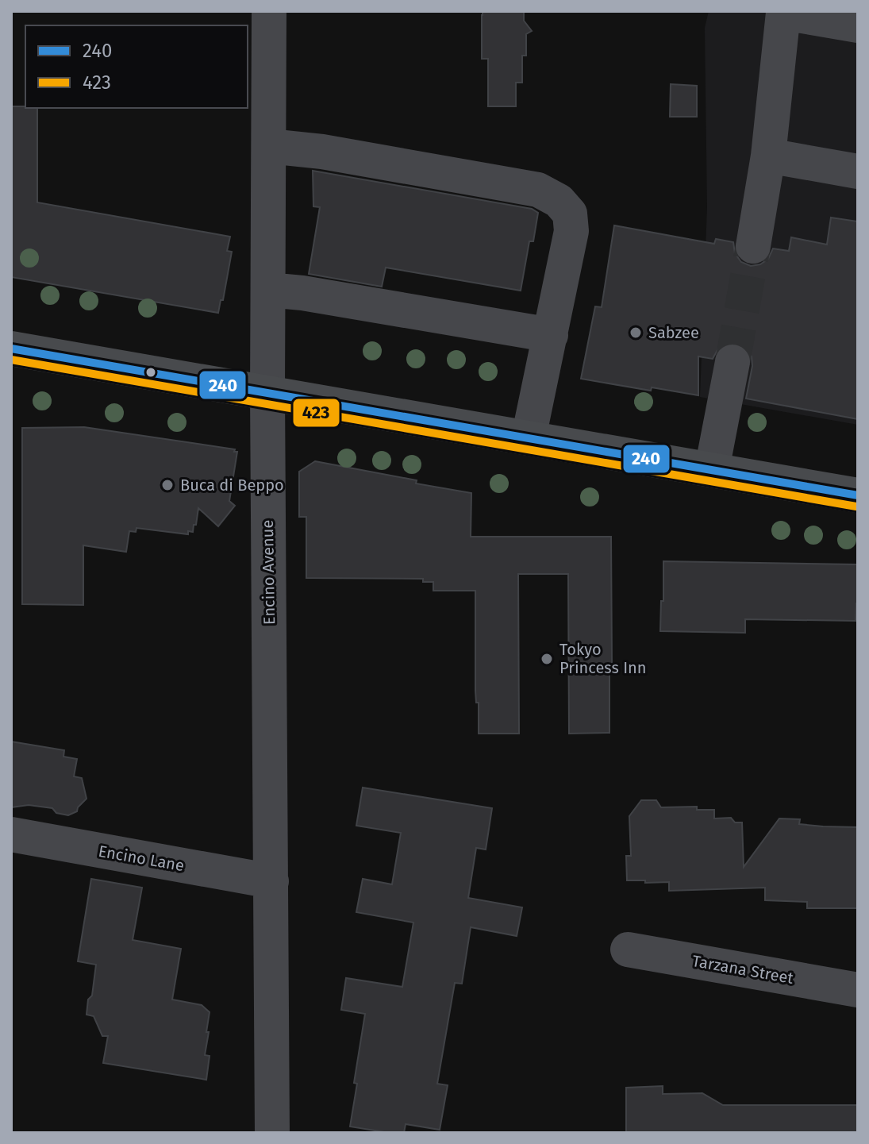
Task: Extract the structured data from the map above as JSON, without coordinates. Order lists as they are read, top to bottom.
{
  "streets": {
    "street": ["Encino Avenue", "Encino Lane", "Tarzana Street"]
  },
  "crossings": [
    ["Encino Avenue", "Encino Lane"]
  ],
  "places": ["Sabzee", "Buca di Beppo", "Tokyo Princess Inn"],
  "lines": ["transit line 240", "transit line 423"],
  "legend": ["240", "423"]
}
